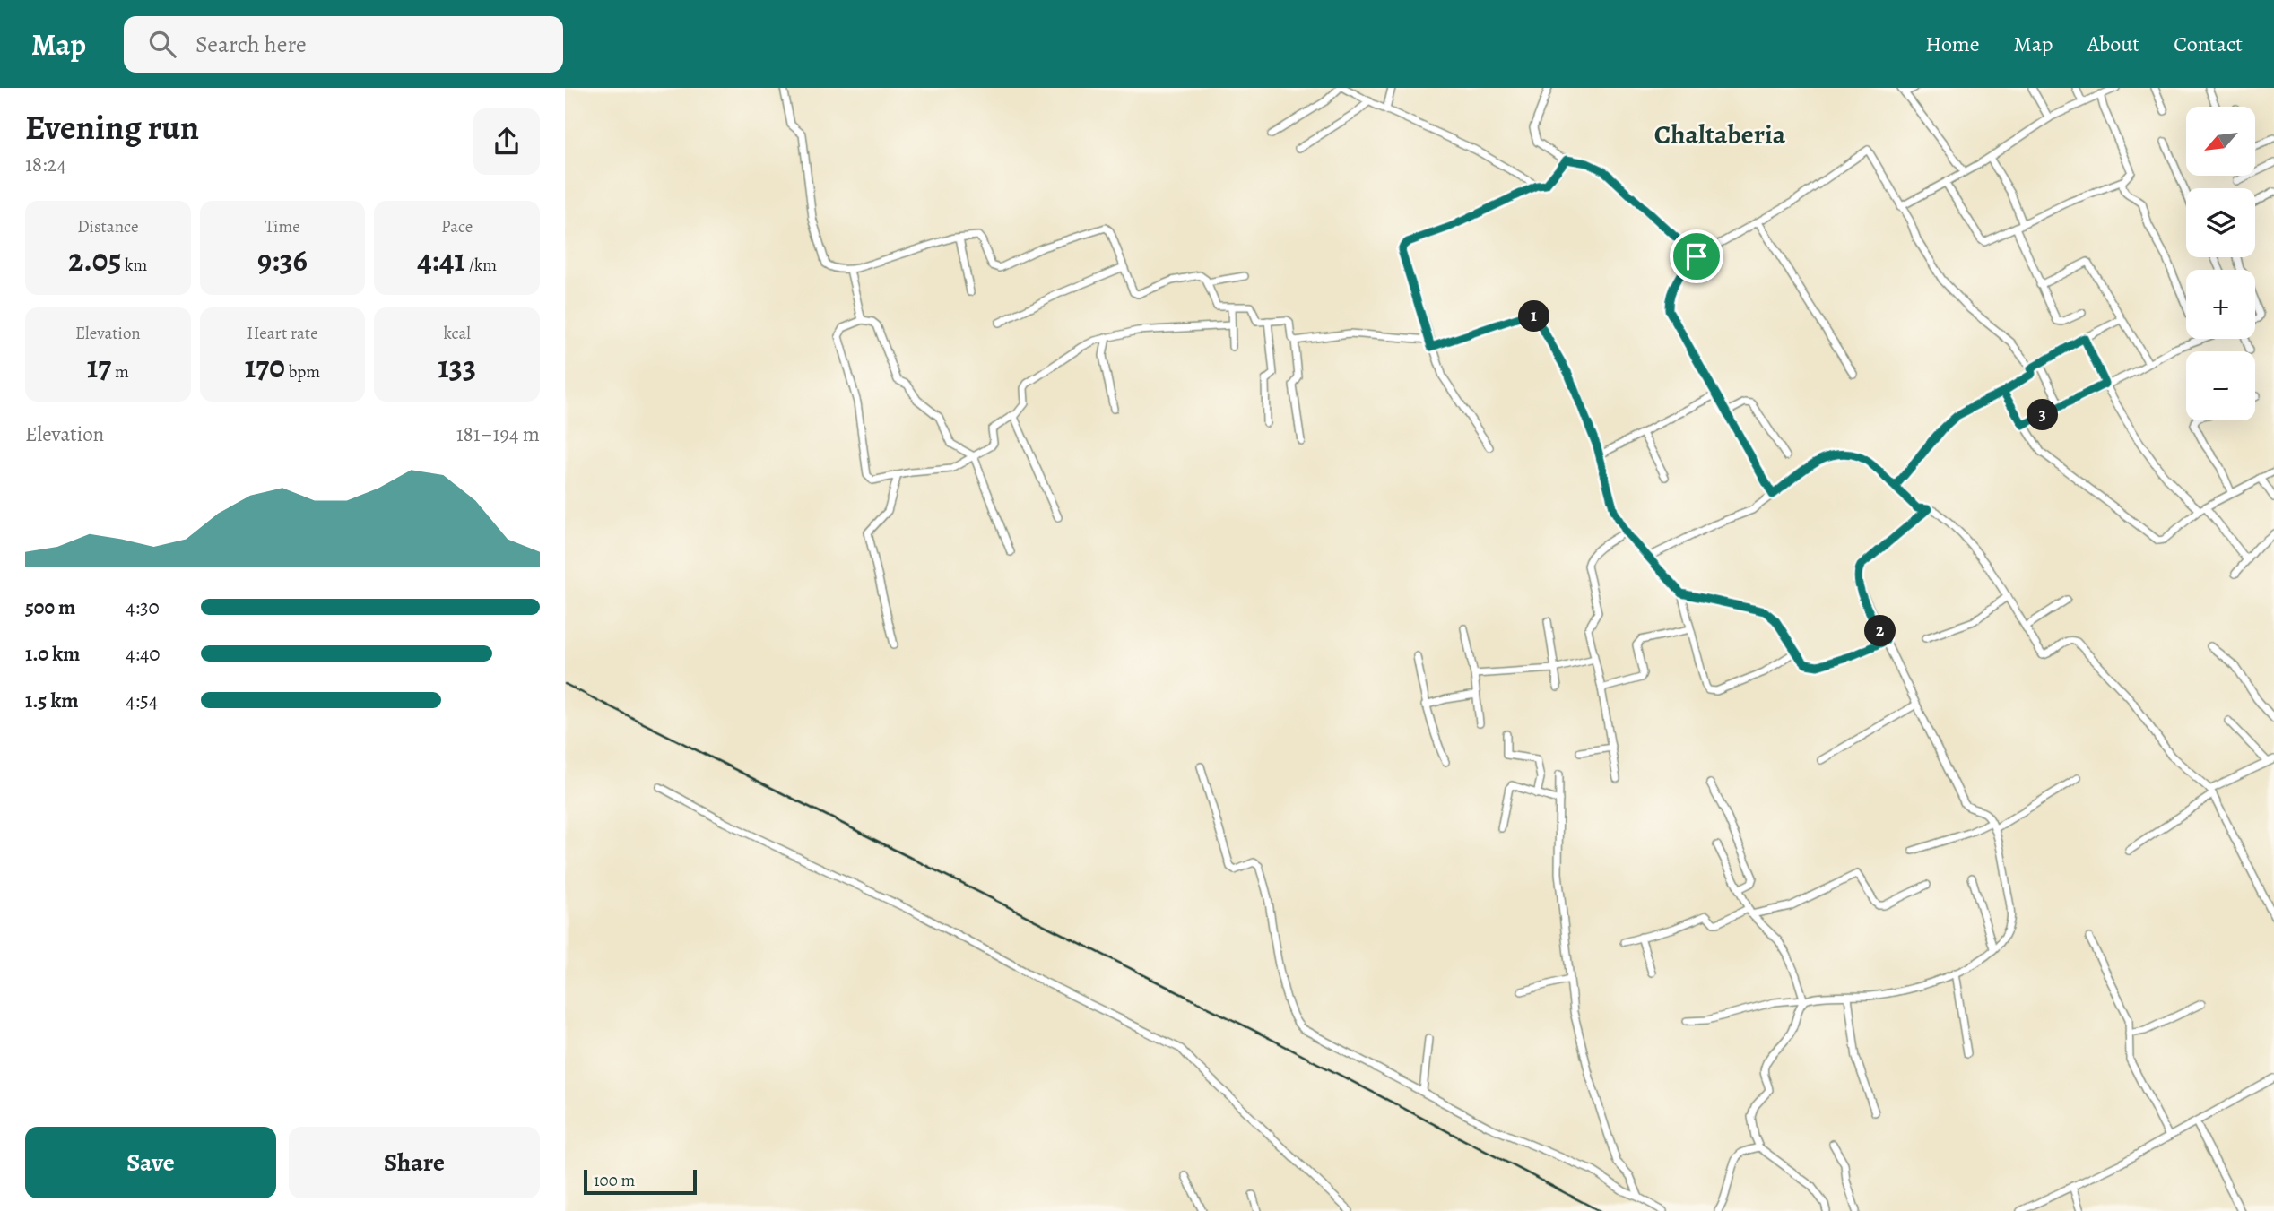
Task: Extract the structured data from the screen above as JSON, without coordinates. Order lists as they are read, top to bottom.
{
  "districts": ["Chaltaberia"],
  "scale_bar": "100 m",
  "north": "bottom left",
  "page": {
    "header": "Map",
    "search": "Search here",
    "nav": [
      "Home",
      "Map",
      "About",
      "Contact"
    ],
    "heading": ["Evening run", "18:24"],
    "map_buttons": ["+", "−"],
    "stats": [
      ["Distance", "2.05 km"],
      ["Time", "9:36"],
      ["Pace", "4:41 /km"],
      ["Elevation", "17 m"],
      ["Heart rate", "170 bpm"],
      ["kcal", "133"]
    ],
    "pins": ["1", "3", "2"],
    "chart": ["Elevation", "181–194 m"],
    "list": [
      {
        "name": "500 m",
        "note": "4:30"
      },
      {
        "name": "1.0 km",
        "note": "4:40"
      },
      {
        "name": "1.5 km",
        "note": "4:54"
      }
    ],
    "buttons": ["Save", "Share"],
    "scale": "100 m"
  }
}
